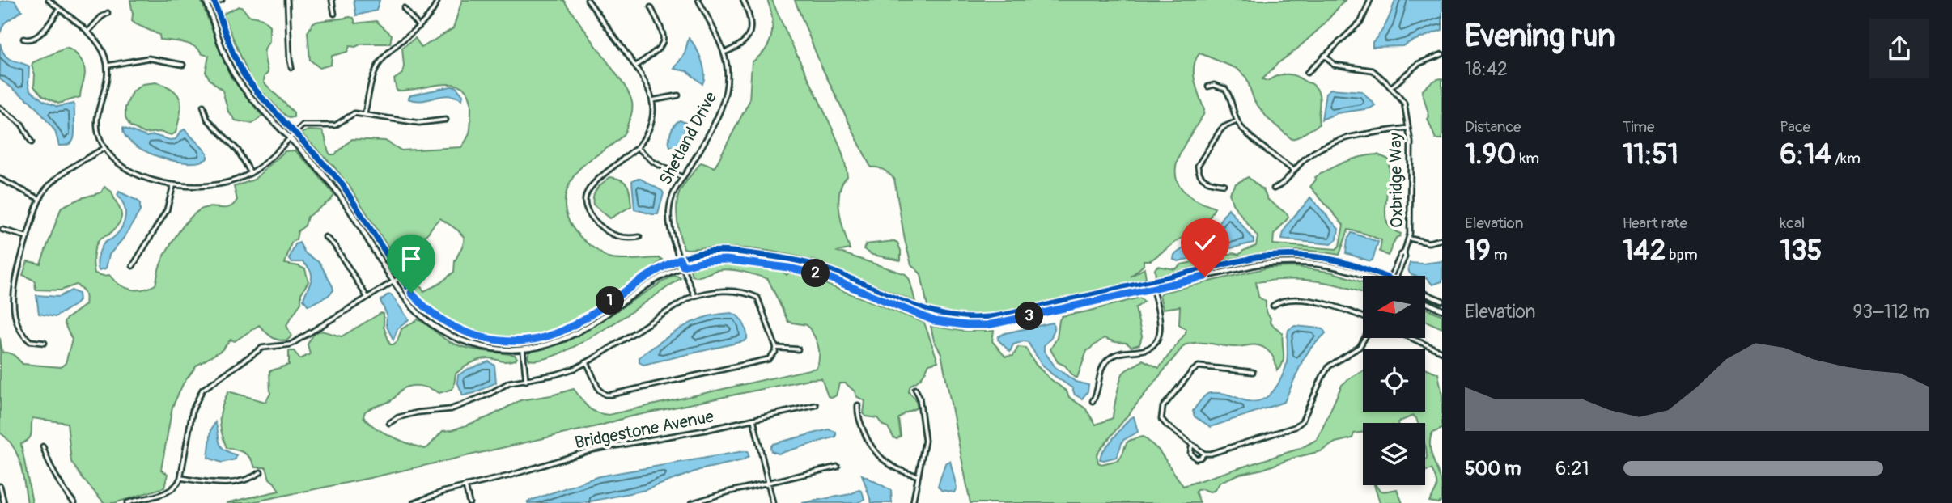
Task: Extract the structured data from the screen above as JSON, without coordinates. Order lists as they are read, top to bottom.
{
  "streets": {
    "street": ["Shetland Drive", "Oxbridge Way", "Bridgestone Avenue"]
  },
  "north": "left",
  "page": {
    "heading": ["Evening run", "18:42"],
    "stats": [
      ["Distance", "1.90 km"],
      ["Time", "11:51"],
      ["Pace", "6:14 /km"],
      ["Elevation", "19 m"],
      ["Heart rate", "142 bpm"],
      ["kcal", "135"]
    ],
    "pins": ["2", "1", "3"],
    "chart": ["Elevation", "93–112 m"],
    "list": [
      {
        "name": "500 m",
        "note": "6:21"
      }
    ]
  }
}
